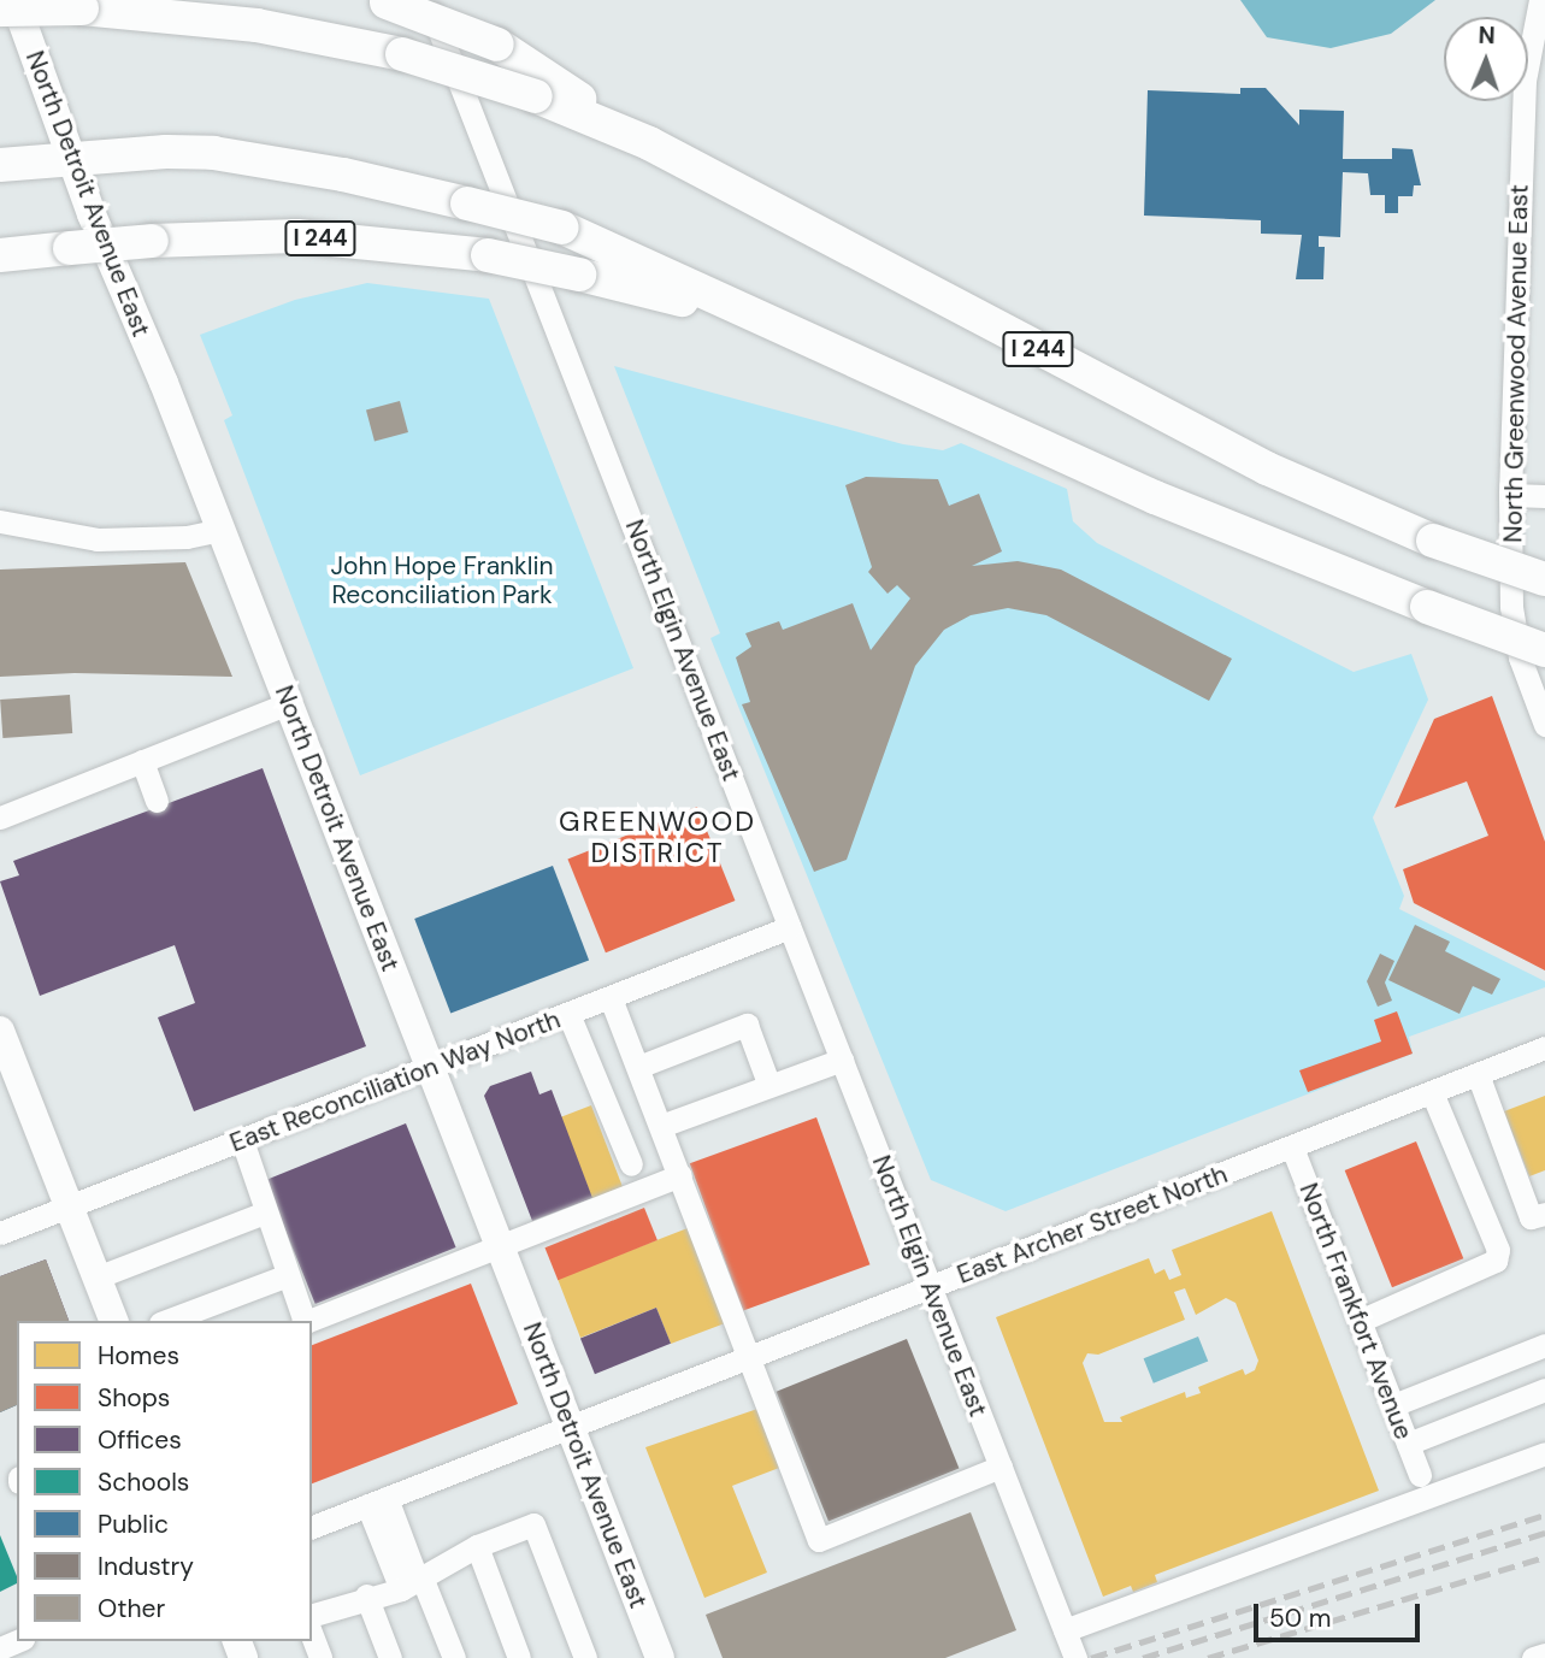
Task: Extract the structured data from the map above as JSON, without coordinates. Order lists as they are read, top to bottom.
{
  "streets": {
    "highway": ["I 244"],
    "main road": ["North Detroit Avenue East"],
    "street": [
      "North Greenwood Avenue East",
      "North Elgin Avenue East",
      "East Reconciliation Way North",
      "East Archer Street North",
      "North Frankfort Avenue"
    ]
  },
  "crossings": [
    ["North Detroit Avenue East", "East Reconciliation Way North"],
    ["North Detroit Avenue East", "East Archer Street North"],
    ["North Elgin Avenue East", "East Reconciliation Way North"],
    ["North Elgin Avenue East", "East Archer Street North"],
    ["East Archer Street North", "North Frankfort Avenue"]
  ],
  "districts": ["GREENWOOD DISTRICT"],
  "parks": ["John Hope Franklin Reconciliation Park"],
  "legend": [
    "Homes",
    "Shops",
    "Offices",
    "Schools",
    "Public",
    "Industry",
    "Other"
  ],
  "scale_bar": "50 m",
  "north": "top"
}
